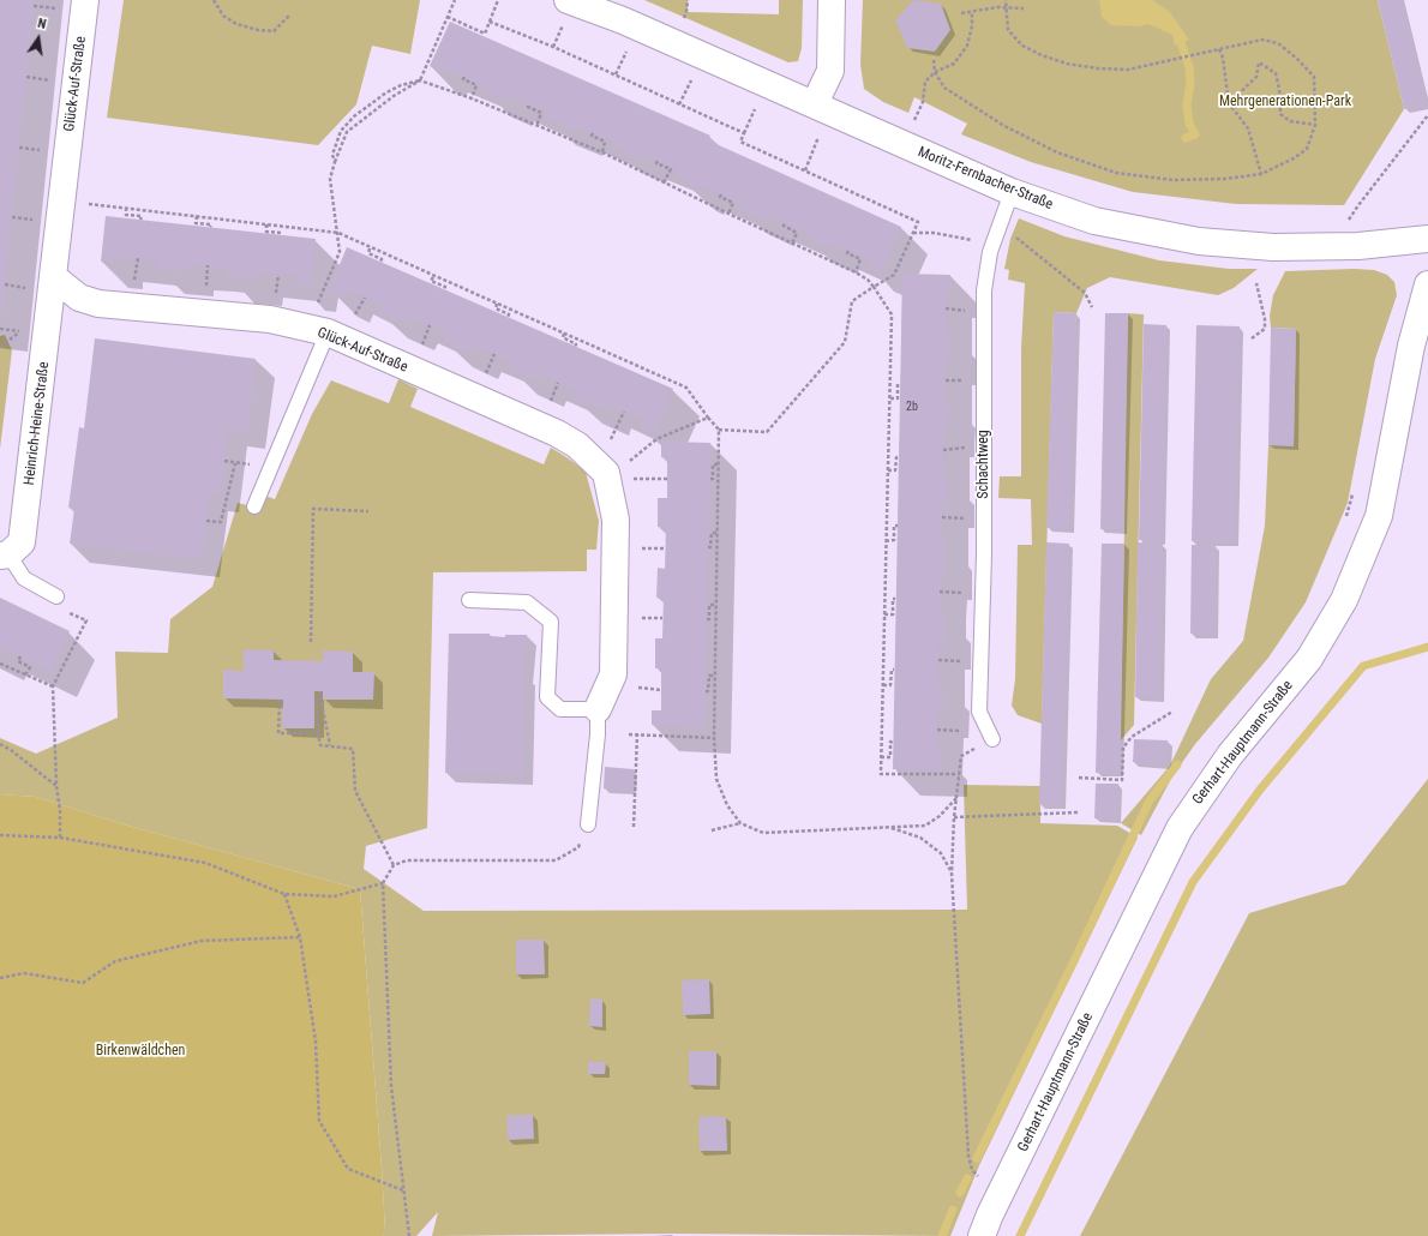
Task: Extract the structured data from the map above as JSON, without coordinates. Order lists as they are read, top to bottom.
{
  "streets": {
    "street": [
      "Glück-Auf-Straße",
      "Moritz-Fernbacher-Straße",
      "Heinrich-Heine-Straße",
      "Gerhart-Hauptmann-Straße"
    ],
    "lane": ["Schachtweg"]
  },
  "crossings": [
    ["Glück-Auf-Straße", "Heinrich-Heine-Straße"],
    ["Moritz-Fernbacher-Straße", "Schachtweg"]
  ],
  "parks": ["Mehrgenerationen-Park", "Birkenwäldchen"],
  "house_numbers": ["2b"],
  "north": "top"
}
